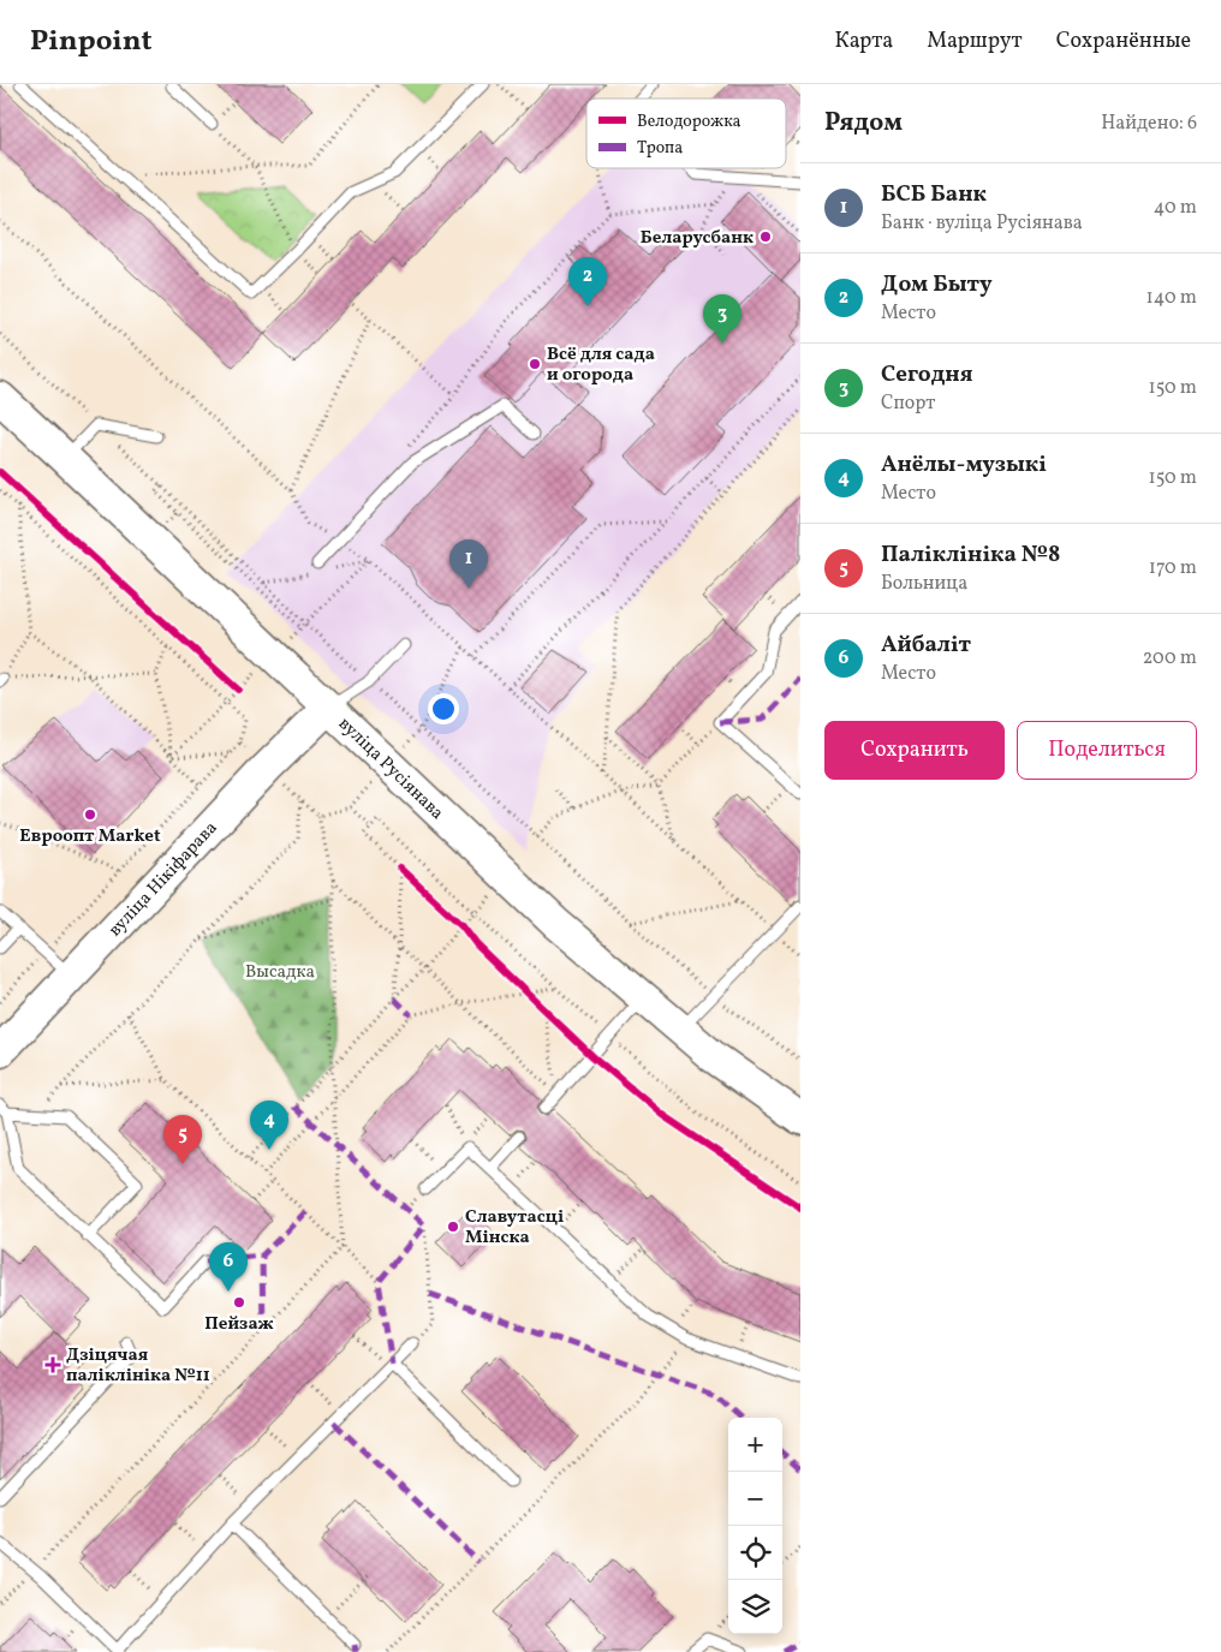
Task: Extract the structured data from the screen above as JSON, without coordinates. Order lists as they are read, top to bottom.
{
  "streets": {
    "main road": ["вуліца Русіянава", "вуліца Нікіфарава"]
  },
  "crossings": [
    ["вуліца Русіянава", "вуліца Нікіфарава"]
  ],
  "parks": ["Высадка"],
  "places": {
    "other": [
      "Беларусбанк",
      "Всё для сада и огорода",
      "Евроопт Market",
      "Славутасці Мінска",
      "Пейзаж"
    ],
    "health": ["Дзіцячая паліклініка №11"]
  },
  "legend": ["Велодорожка", "Тропа"],
  "page": {
    "header": "Pinpoint",
    "nav": ["Карта", "Маршрут", "Сохранённые"],
    "heading": ["Рядом", "Найдено: 6"],
    "list": [
      {
        "mark": "1",
        "name": "БСБ Банк",
        "note": "Банк · вуліца Русіянава",
        "value": "40 m"
      },
      {
        "mark": "2",
        "name": "Дом Быту",
        "note": "Место",
        "value": "140 m"
      },
      {
        "mark": "3",
        "name": "Сегодня",
        "note": "Спорт",
        "value": "150 m"
      },
      {
        "mark": "4",
        "name": "Анёлы-музыкі",
        "note": "Место",
        "value": "150 m"
      },
      {
        "mark": "5",
        "name": "Паліклініка №8",
        "note": "Больница",
        "value": "170 m"
      },
      {
        "mark": "6",
        "name": "Айбаліт",
        "note": "Место",
        "value": "200 m"
      }
    ],
    "pins": [
      "2",
      "3",
      "1",
      "4",
      "5",
      "6"
    ],
    "buttons": ["Сохранить", "Поделиться"],
    "map_buttons": ["+", "−"]
  }
}
